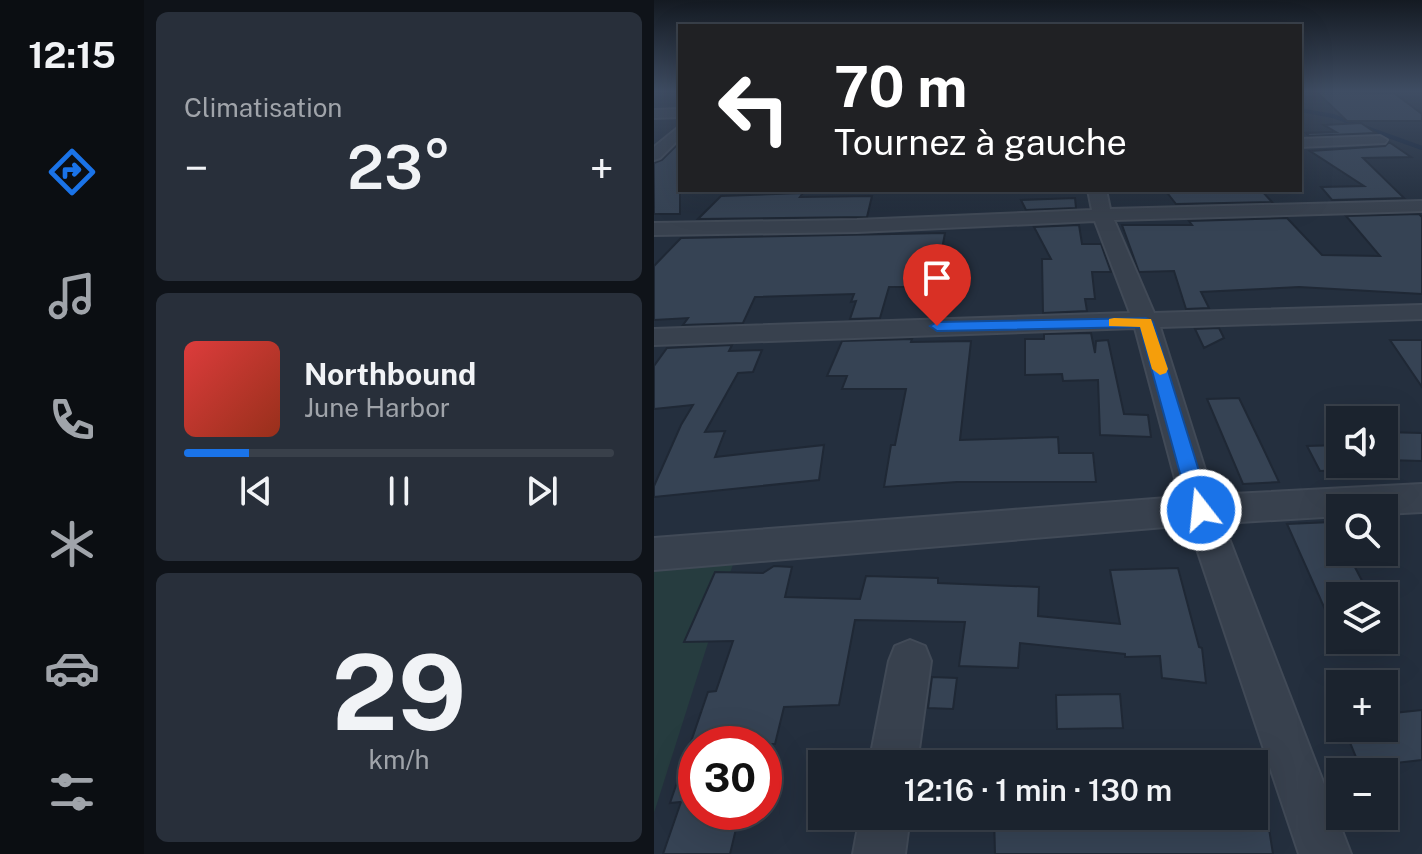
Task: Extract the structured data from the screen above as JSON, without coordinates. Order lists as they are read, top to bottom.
{
  "page": {
    "tabs": "12:15",
    "tile": [
      "Climatisation",
      ["29", "km/h"]
    ],
    "turn": ["70 m", "Tournez à gauche"],
    "heat": ["−", "23°", "+"],
    "song": ["Northbound", "June Harbor"],
    "map_buttons": ["+", "−"],
    "limit": "30",
    "trip": "12:16 · 1 min · 130 m"
  }
}
